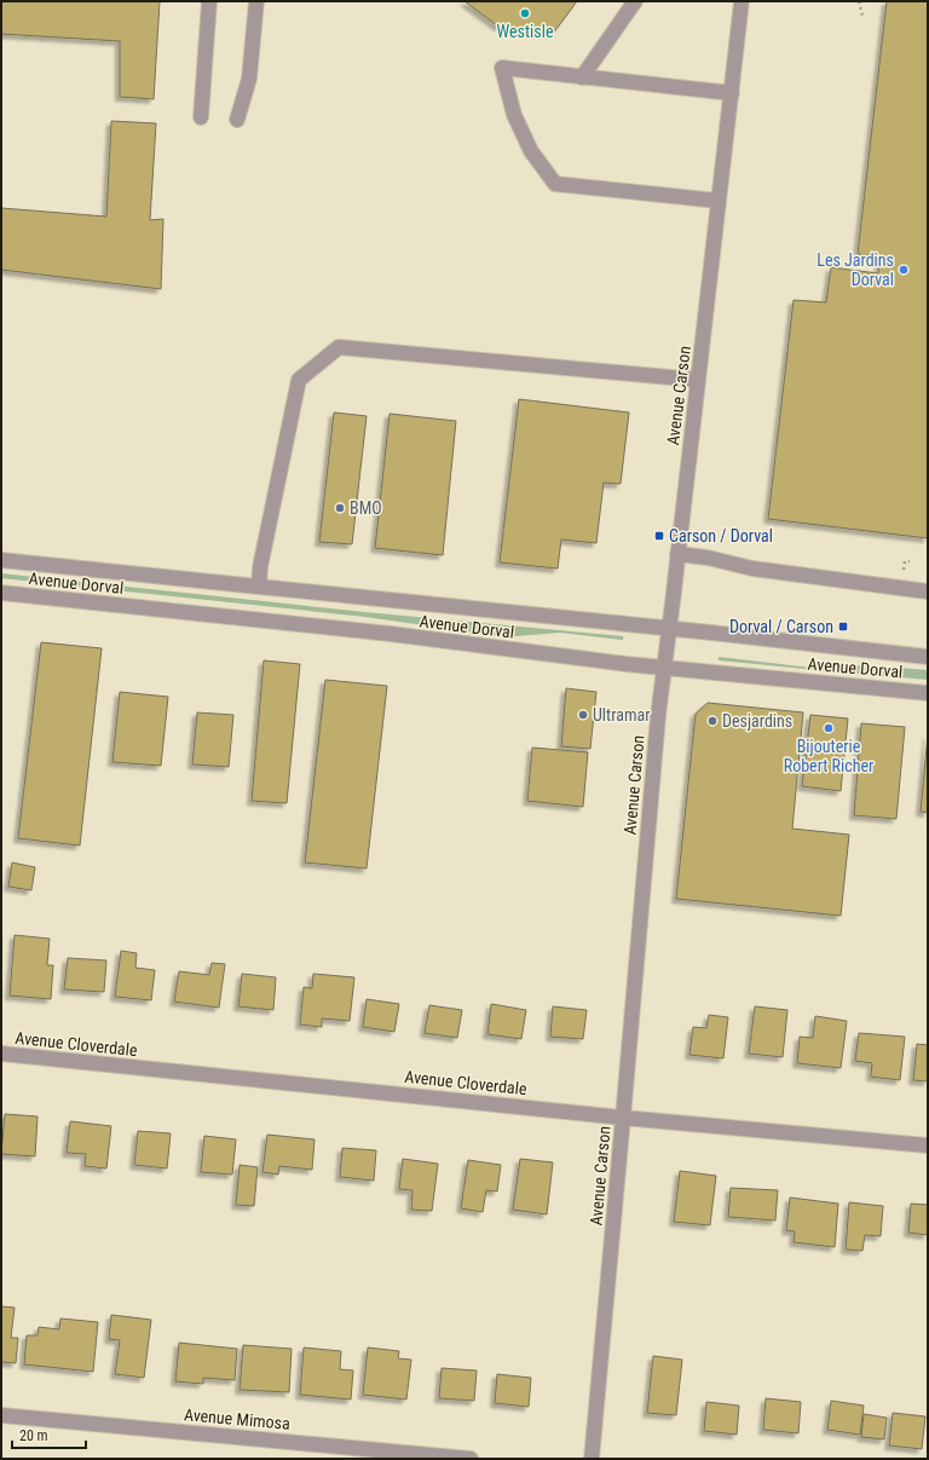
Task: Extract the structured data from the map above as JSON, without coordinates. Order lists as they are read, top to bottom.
{
  "streets": {
    "street": [
      "Avenue Carson",
      "Avenue Dorval",
      "Avenue Cloverdale",
      "Avenue Mimosa"
    ]
  },
  "crossings": [
    ["Avenue Carson", "Avenue Dorval"],
    ["Avenue Carson", "Avenue Cloverdale"]
  ],
  "places": {
    "other": [
      "Westisle",
      "Les Jardins Dorval",
      "BMO",
      "Ultramar",
      "Desjardins",
      "Bijouterie Robert Richer"
    ],
    "transit": ["Carson / Dorval", "Dorval / Carson"]
  },
  "scale_bar": "20 m"
}
